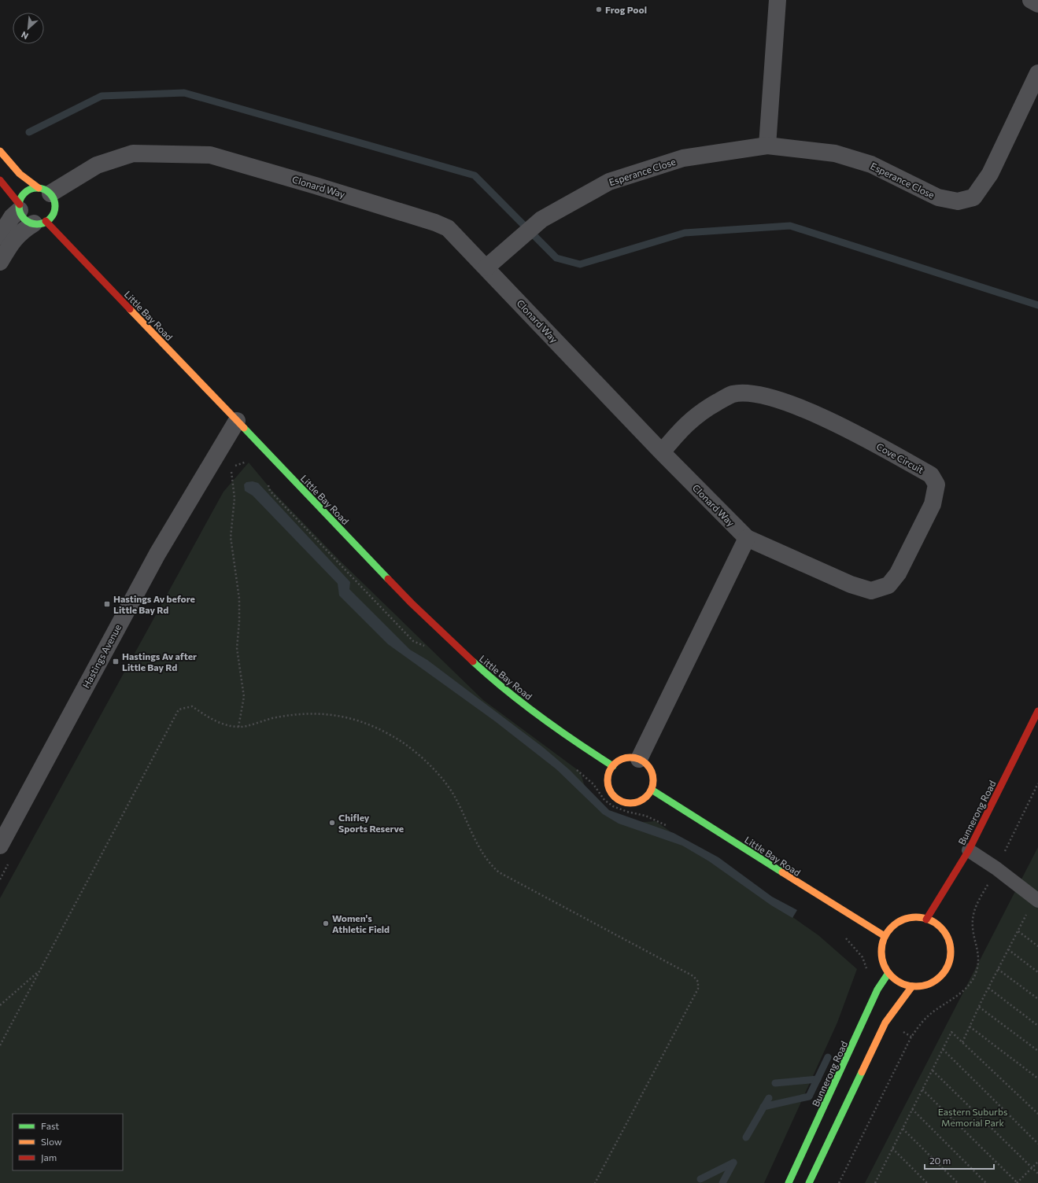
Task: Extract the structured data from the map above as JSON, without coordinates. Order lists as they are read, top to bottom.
{
  "streets": {
    "street": [
      "Esperance Close",
      "Clonard Way",
      "Little Bay Road",
      "Cove Circuit",
      "Hastings Avenue",
      "Bunnerong Road"
    ]
  },
  "crossings": [
    ["Esperance Close", "Clonard Way"],
    ["Clonard Way", "Little Bay Road"],
    ["Clonard Way", "Cove Circuit"],
    ["Little Bay Road", "Hastings Avenue"],
    ["Little Bay Road", "Bunnerong Road"]
  ],
  "parks": ["Eastern Suburbs Memorial Park"],
  "places": {
    "other": ["Frog Pool", "Chifley Sports Reserve", "Women's Athletic Field"],
    "transit": ["Hastings Av before Little Bay Rd", "Hastings Av after Little Bay Rd"]
  },
  "legend": ["Fast", "Slow", "Jam"],
  "scale_bar": "20 m",
  "north": "bottom left"
}
